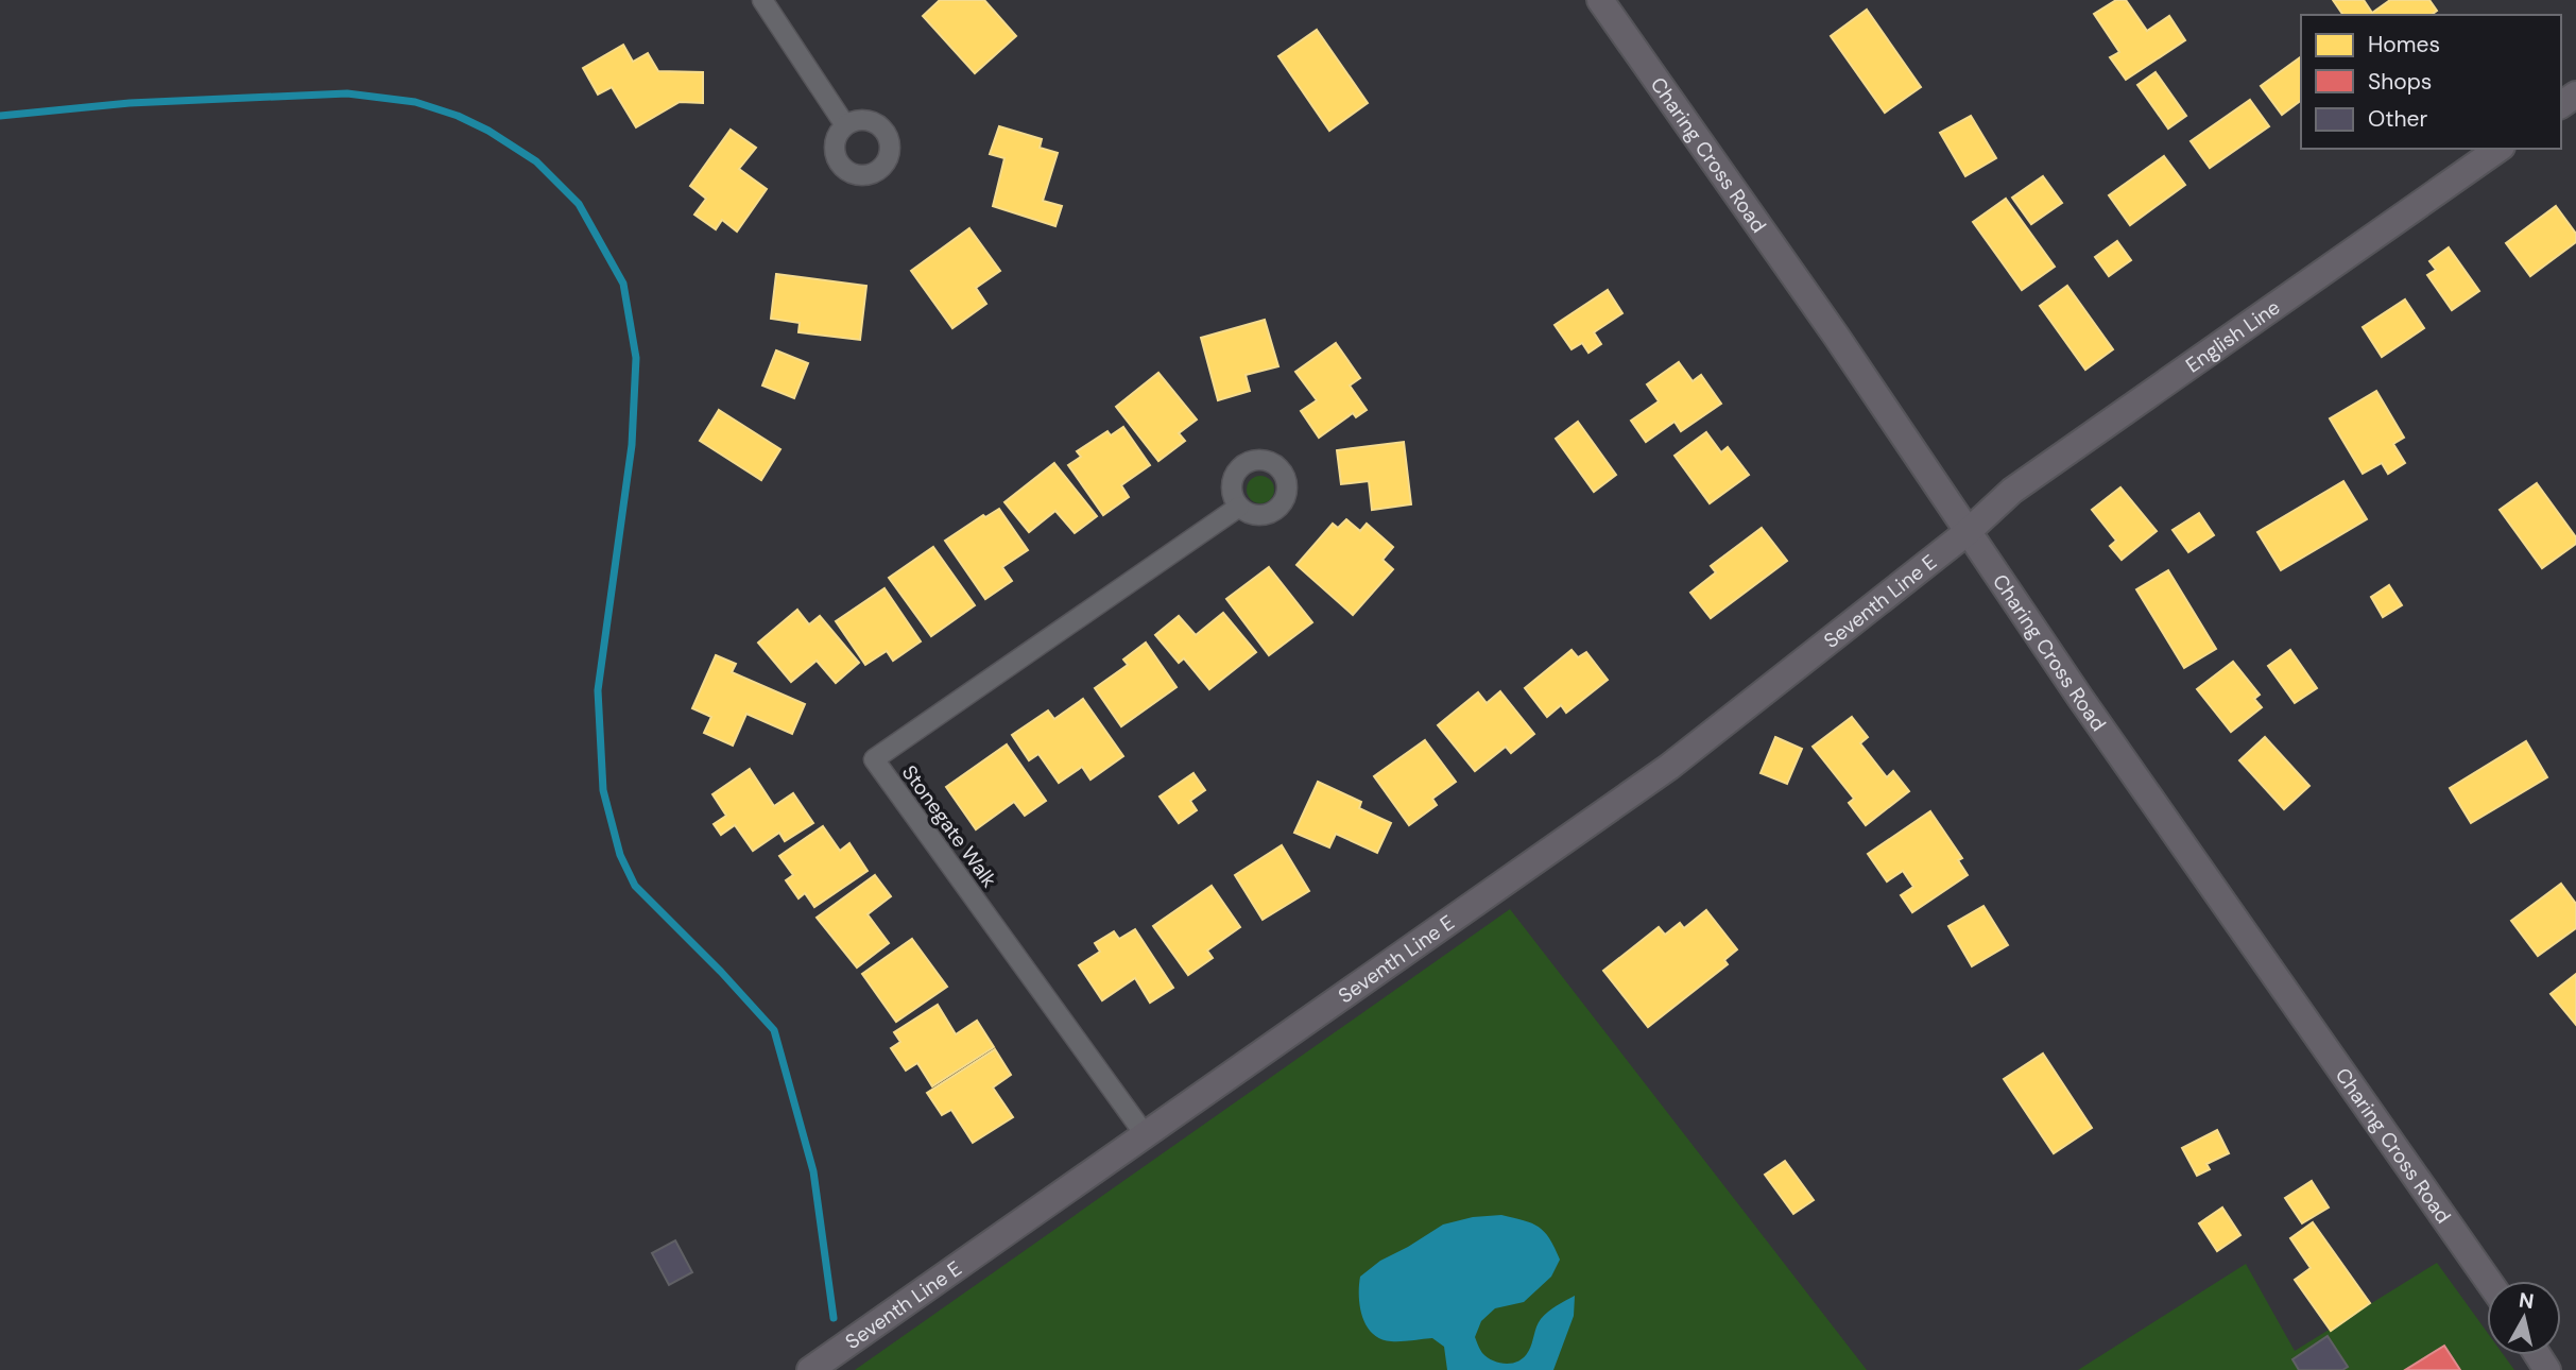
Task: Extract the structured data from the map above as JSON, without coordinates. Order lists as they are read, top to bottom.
{
  "streets": {
    "street": [
      "Charing Cross Road",
      "English Line",
      "Seventh Line E",
      "Stonegate Walk"
    ]
  },
  "crossings": [
    ["Charing Cross Road", "English Line"],
    ["Charing Cross Road", "Seventh Line E"],
    ["English Line", "Seventh Line E"],
    ["Seventh Line E", "Stonegate Walk"]
  ],
  "legend": ["Homes", "Shops", "Other"],
  "north": "top"
}
